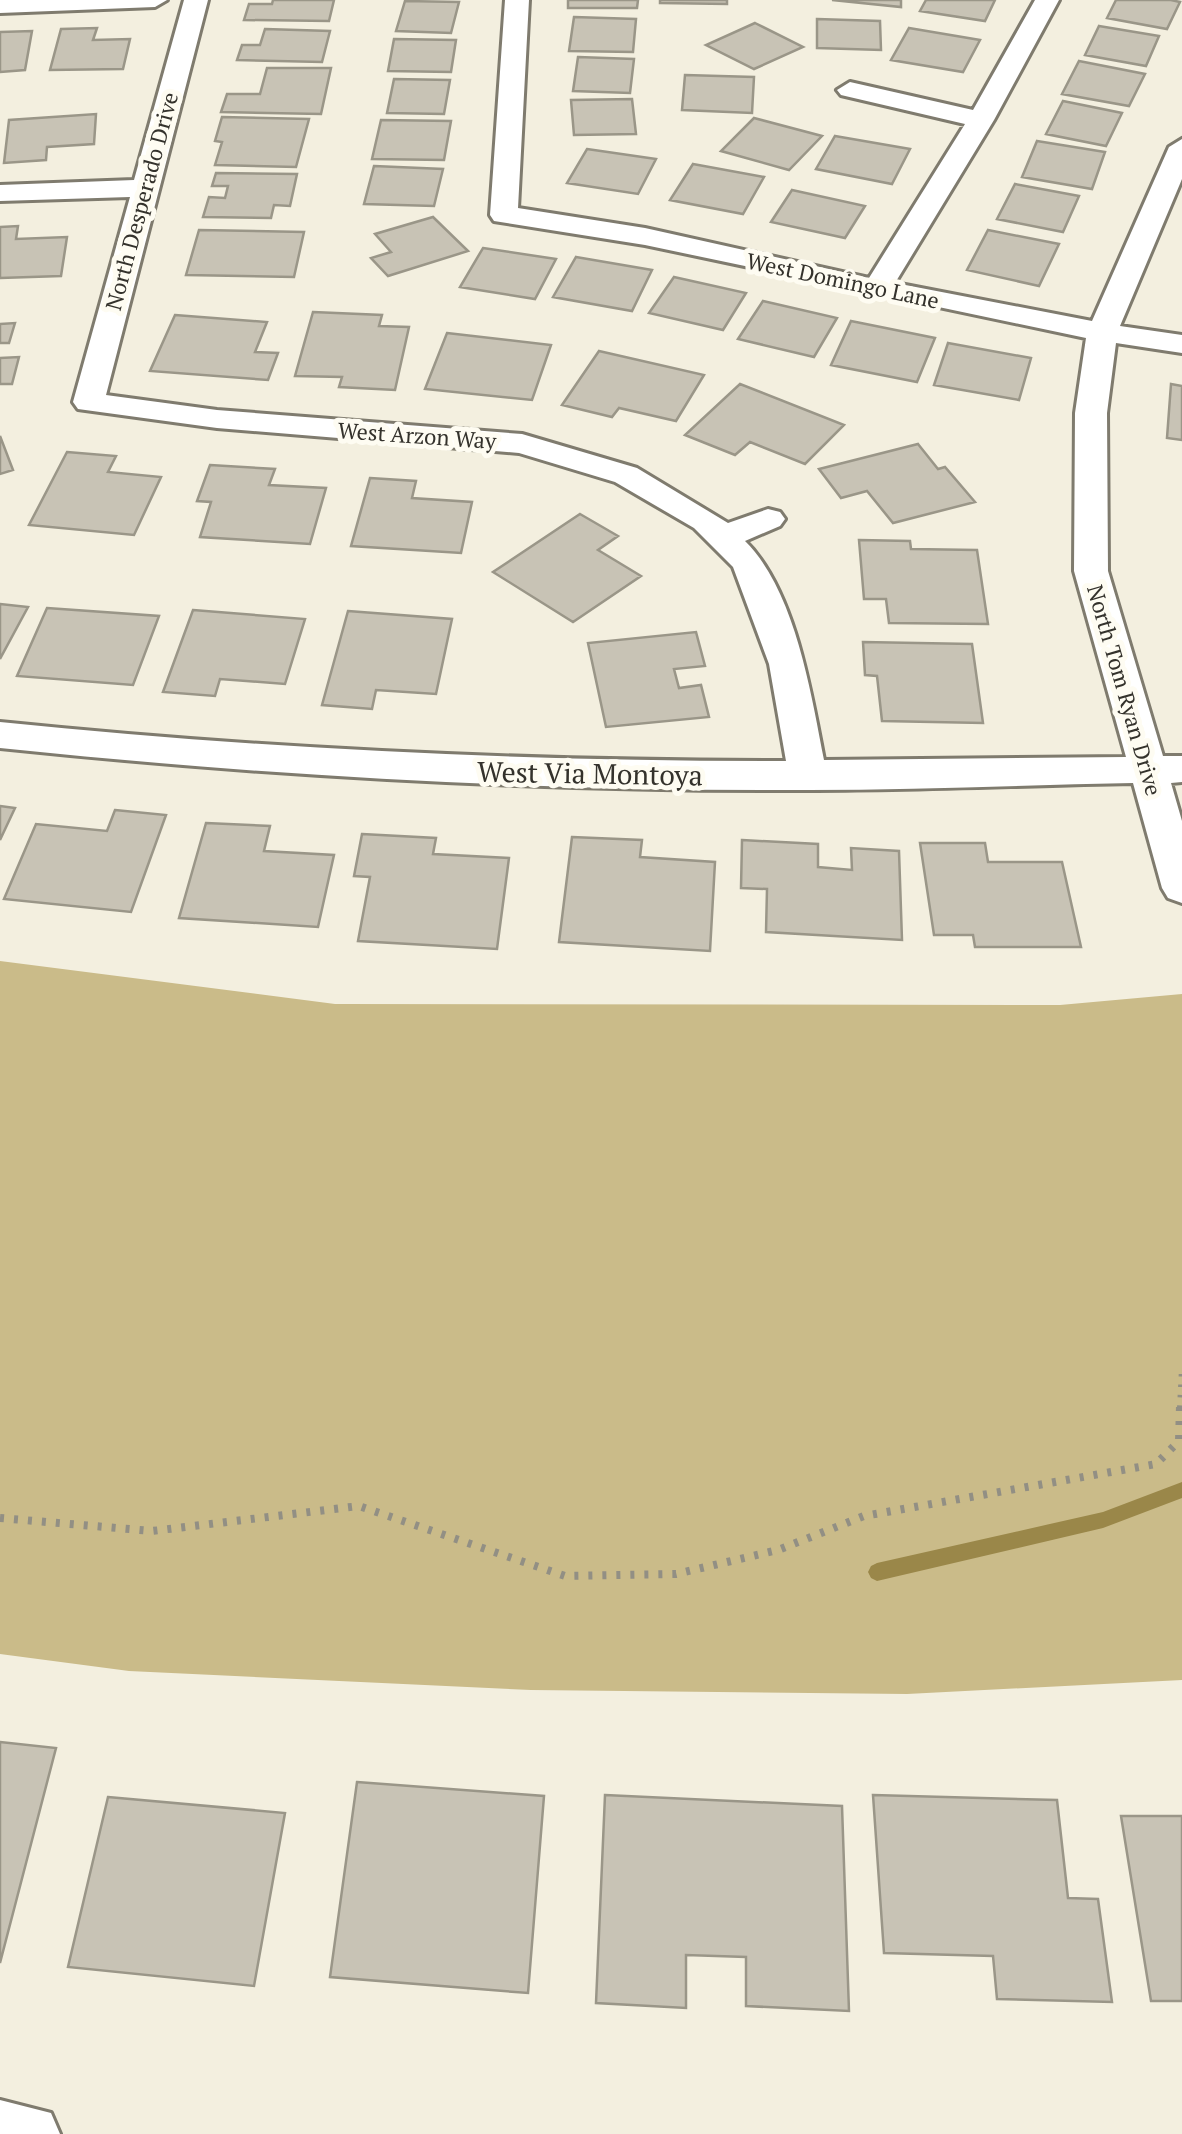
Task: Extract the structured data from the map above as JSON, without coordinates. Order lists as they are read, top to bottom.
{
  "streets": {
    "street": [
      "North Desperado Drive",
      "West Domingo Lane",
      "West Arzon Way",
      "North Tom Ryan Drive",
      "West Via Montoya"
    ]
  },
  "crossings": [
    ["North Desperado Drive", "West Arzon Way"],
    ["West Domingo Lane", "North Tom Ryan Drive"],
    ["West Arzon Way", "West Via Montoya"],
    ["North Tom Ryan Drive", "West Via Montoya"]
  ]
}
